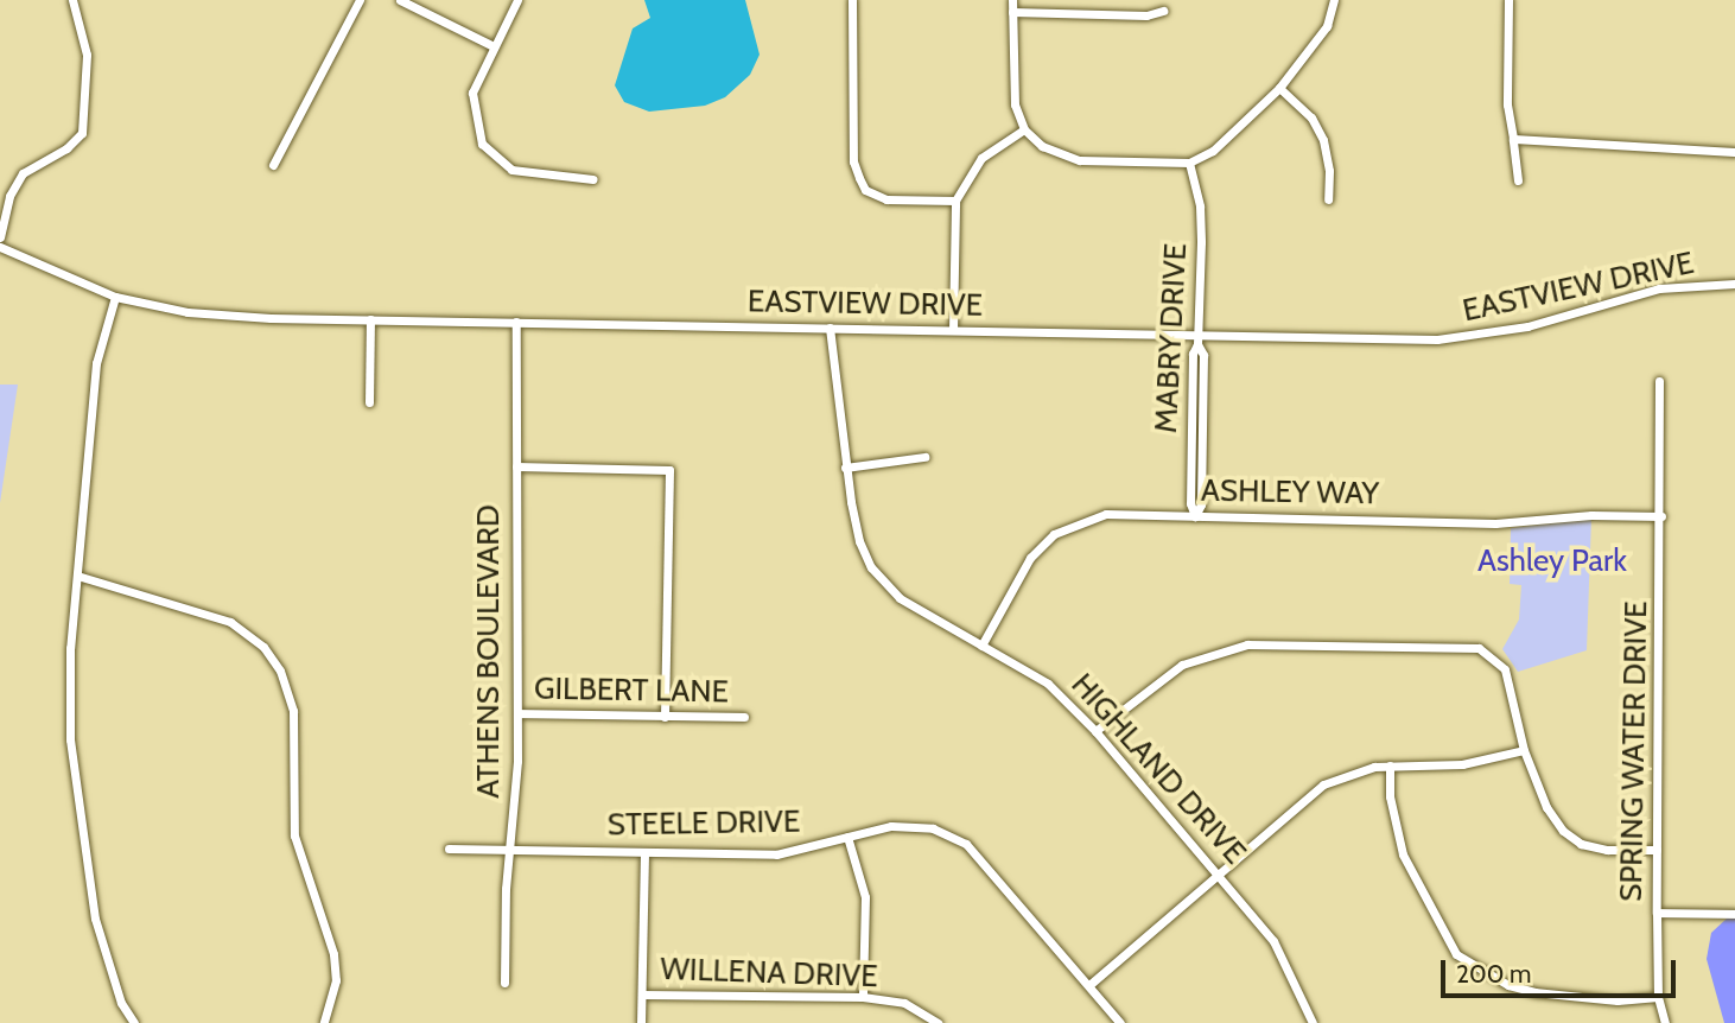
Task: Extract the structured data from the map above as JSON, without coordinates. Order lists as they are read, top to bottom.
{
  "streets": {
    "street": [
      "EASTVIEW DRIVE",
      "MABRY DRIVE",
      "ASHLEY WAY",
      "ATHENS BOULEVARD",
      "GILBERT LANE",
      "SPRING WATER DRIVE",
      "HIGHLAND DRIVE",
      "STEELE DRIVE",
      "WILLENA DRIVE"
    ]
  },
  "crossings": [
    ["EASTVIEW DRIVE", "MABRY DRIVE"],
    ["EASTVIEW DRIVE", "ATHENS BOULEVARD"],
    ["EASTVIEW DRIVE", "HIGHLAND DRIVE"],
    ["MABRY DRIVE", "ASHLEY WAY"],
    ["ASHLEY WAY", "SPRING WATER DRIVE"],
    ["ASHLEY WAY", "HIGHLAND DRIVE"],
    ["ATHENS BOULEVARD", "GILBERT LANE"],
    ["ATHENS BOULEVARD", "STEELE DRIVE"]
  ],
  "parks": ["Ashley Park"],
  "scale_bar": "200 m"
}
